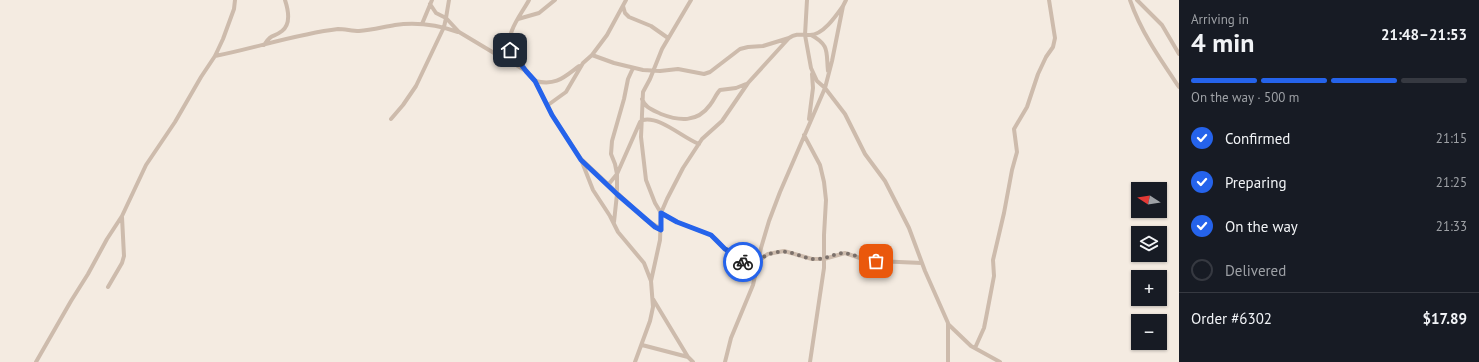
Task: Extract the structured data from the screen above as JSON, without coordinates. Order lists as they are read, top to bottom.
{
  "north": "left",
  "page": {
    "heading": ["4 min", "Arriving in", "21:48–21:53"],
    "panel": ["Order #6302", "$17.89"],
    "bar": "On the way · 500 m",
    "list": [
      ["Confirmed", "21:15"],
      ["Preparing", "21:25"],
      ["On the way", "21:33"],
      "Delivered"
    ],
    "map_buttons": ["+", "−"]
  }
}
